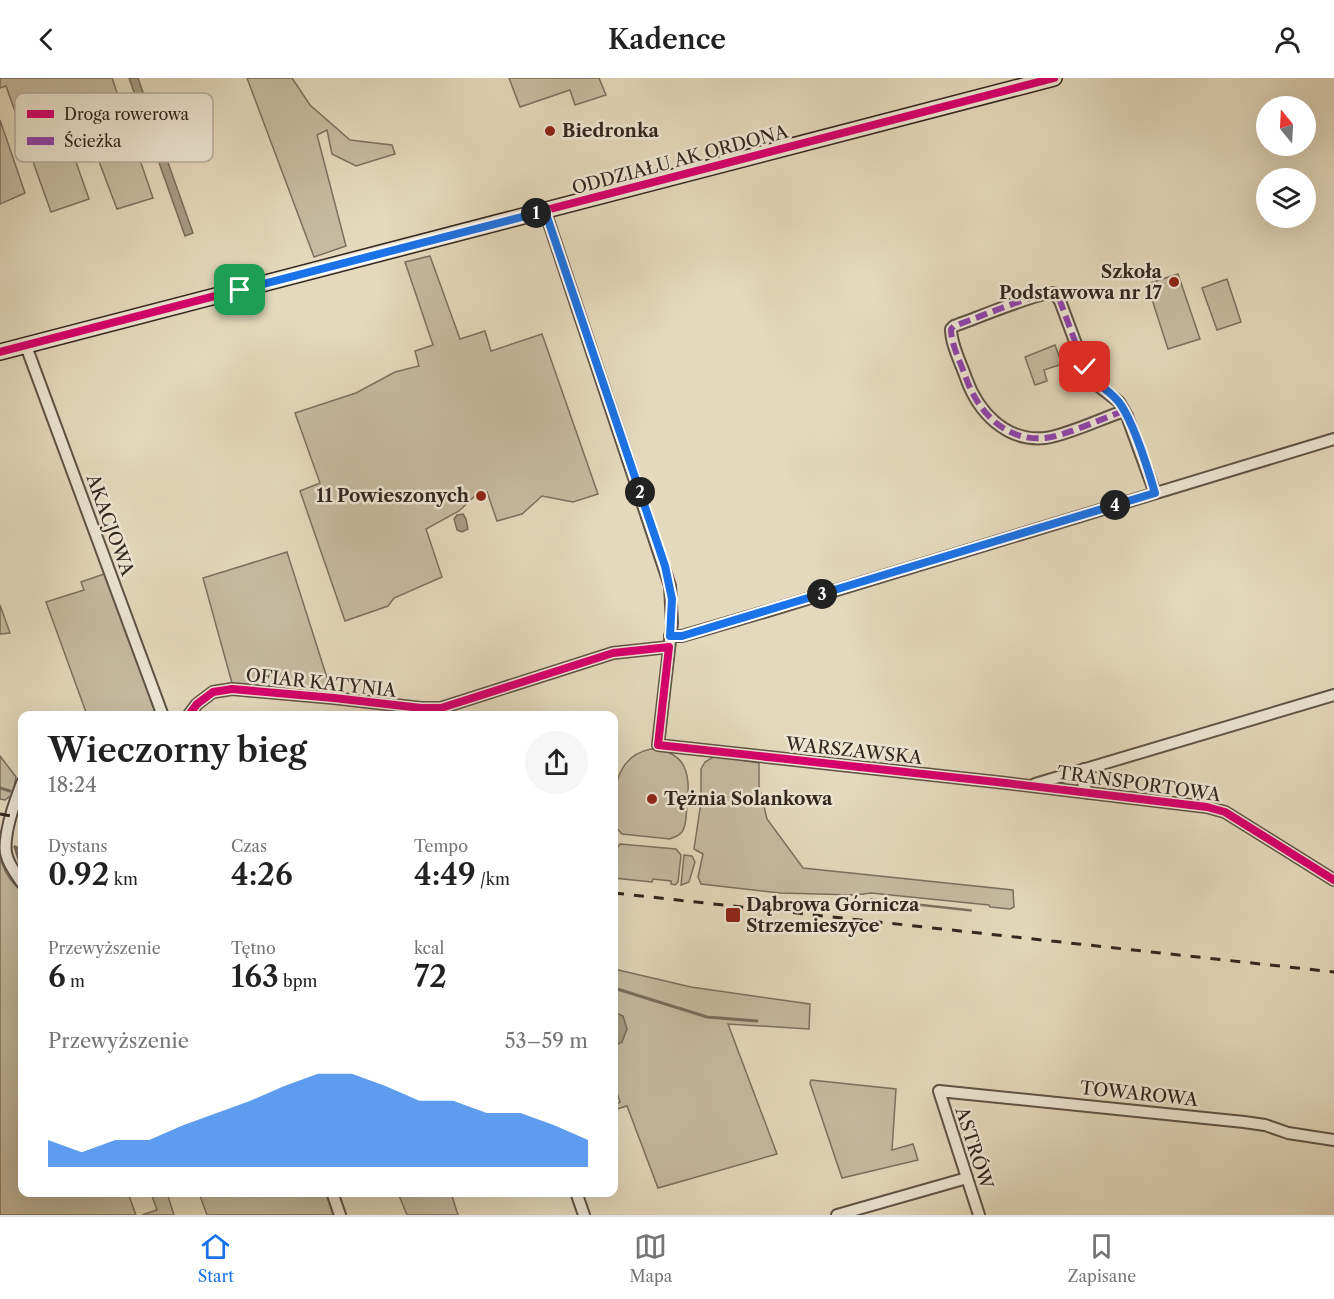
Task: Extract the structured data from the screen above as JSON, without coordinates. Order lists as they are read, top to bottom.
{
  "streets": {
    "street": [
      "ODDZIAŁU AK ORDONA",
      "AKACJOWA",
      "OFIAR KATYNIA",
      "WARSZAWSKA",
      "TRANSPORTOWA",
      "TOWAROWA",
      "ASTRÓW"
    ]
  },
  "crossings": [
    ["ODDZIAŁU AK ORDONA", "AKACJOWA"],
    ["OFIAR KATYNIA", "WARSZAWSKA"],
    ["WARSZAWSKA", "TRANSPORTOWA"],
    ["TOWAROWA", "ASTRÓW"]
  ],
  "places": {
    "other": [
      "Biedronka",
      "Szkoła Podstawowa nr 17",
      "11 Powieszonych",
      "Tężnia Solankowa"
    ],
    "transit": ["Dąbrowa Górnicza Strzemieszyce"]
  },
  "legend": ["Droga rowerowa", "Ścieżka"],
  "north": "top",
  "page": {
    "header": "Kadence",
    "pins": [
      "1",
      "2",
      "4",
      "3"
    ],
    "heading": ["Wieczorny bieg", "18:24"],
    "stats": [
      ["Dystans", "0.92 km"],
      ["Czas", "4:26"],
      ["Tempo", "4:49 /km"],
      ["Przewyższenie", "6 m"],
      ["Tętno", "163 bpm"],
      ["kcal", "72"]
    ],
    "chart": ["Przewyższenie", "53–59 m"],
    "tabs": ["Start", "Mapa", "Zapisane"]
  }
}
